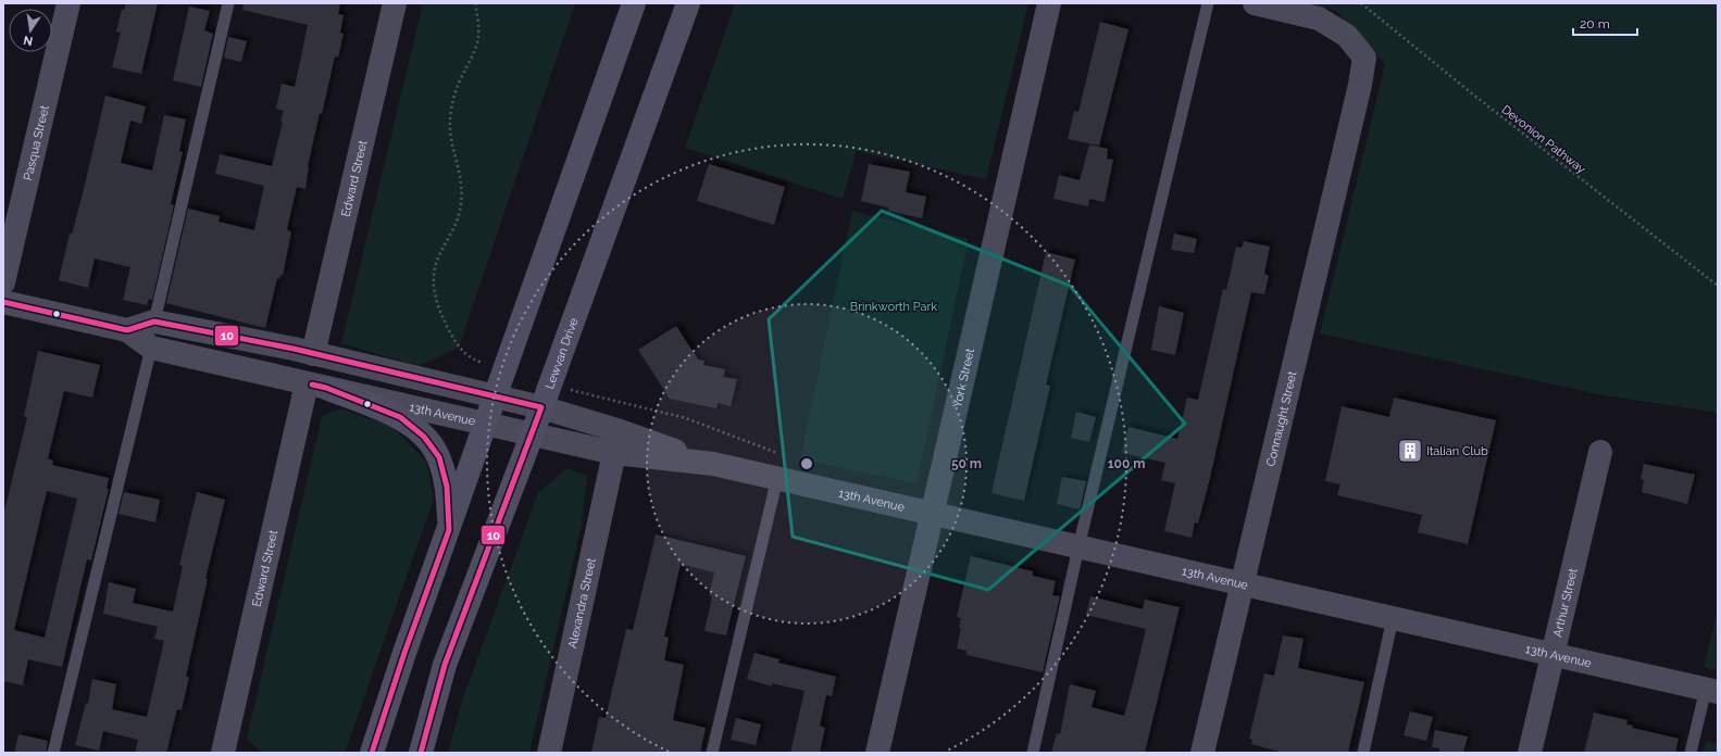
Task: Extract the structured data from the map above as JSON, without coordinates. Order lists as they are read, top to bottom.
{
  "streets": {
    "main road": ["Lewvan Drive"],
    "street": [
      "Pasqua Street",
      "Edward Street",
      "York Street",
      "13th Avenue",
      "Connaught Street",
      "Arthur Street",
      "Alexandra Street"
    ],
    "path": ["Devonion Pathway"]
  },
  "crossings": [
    ["Edward Street", "13th Avenue"],
    ["Lewvan Drive", "13th Avenue"],
    ["York Street", "13th Avenue"],
    ["13th Avenue", "Connaught Street"],
    ["13th Avenue", "Arthur Street"],
    ["13th Avenue", "Alexandra Street"]
  ],
  "parks": ["Brinkworth Park"],
  "places": {
    "building": ["Italian Club"]
  },
  "lines": ["transit line 10"],
  "scale_bar": "20 m",
  "north": "bottom",
  "rings": ["50 m", "100 m"]
}
